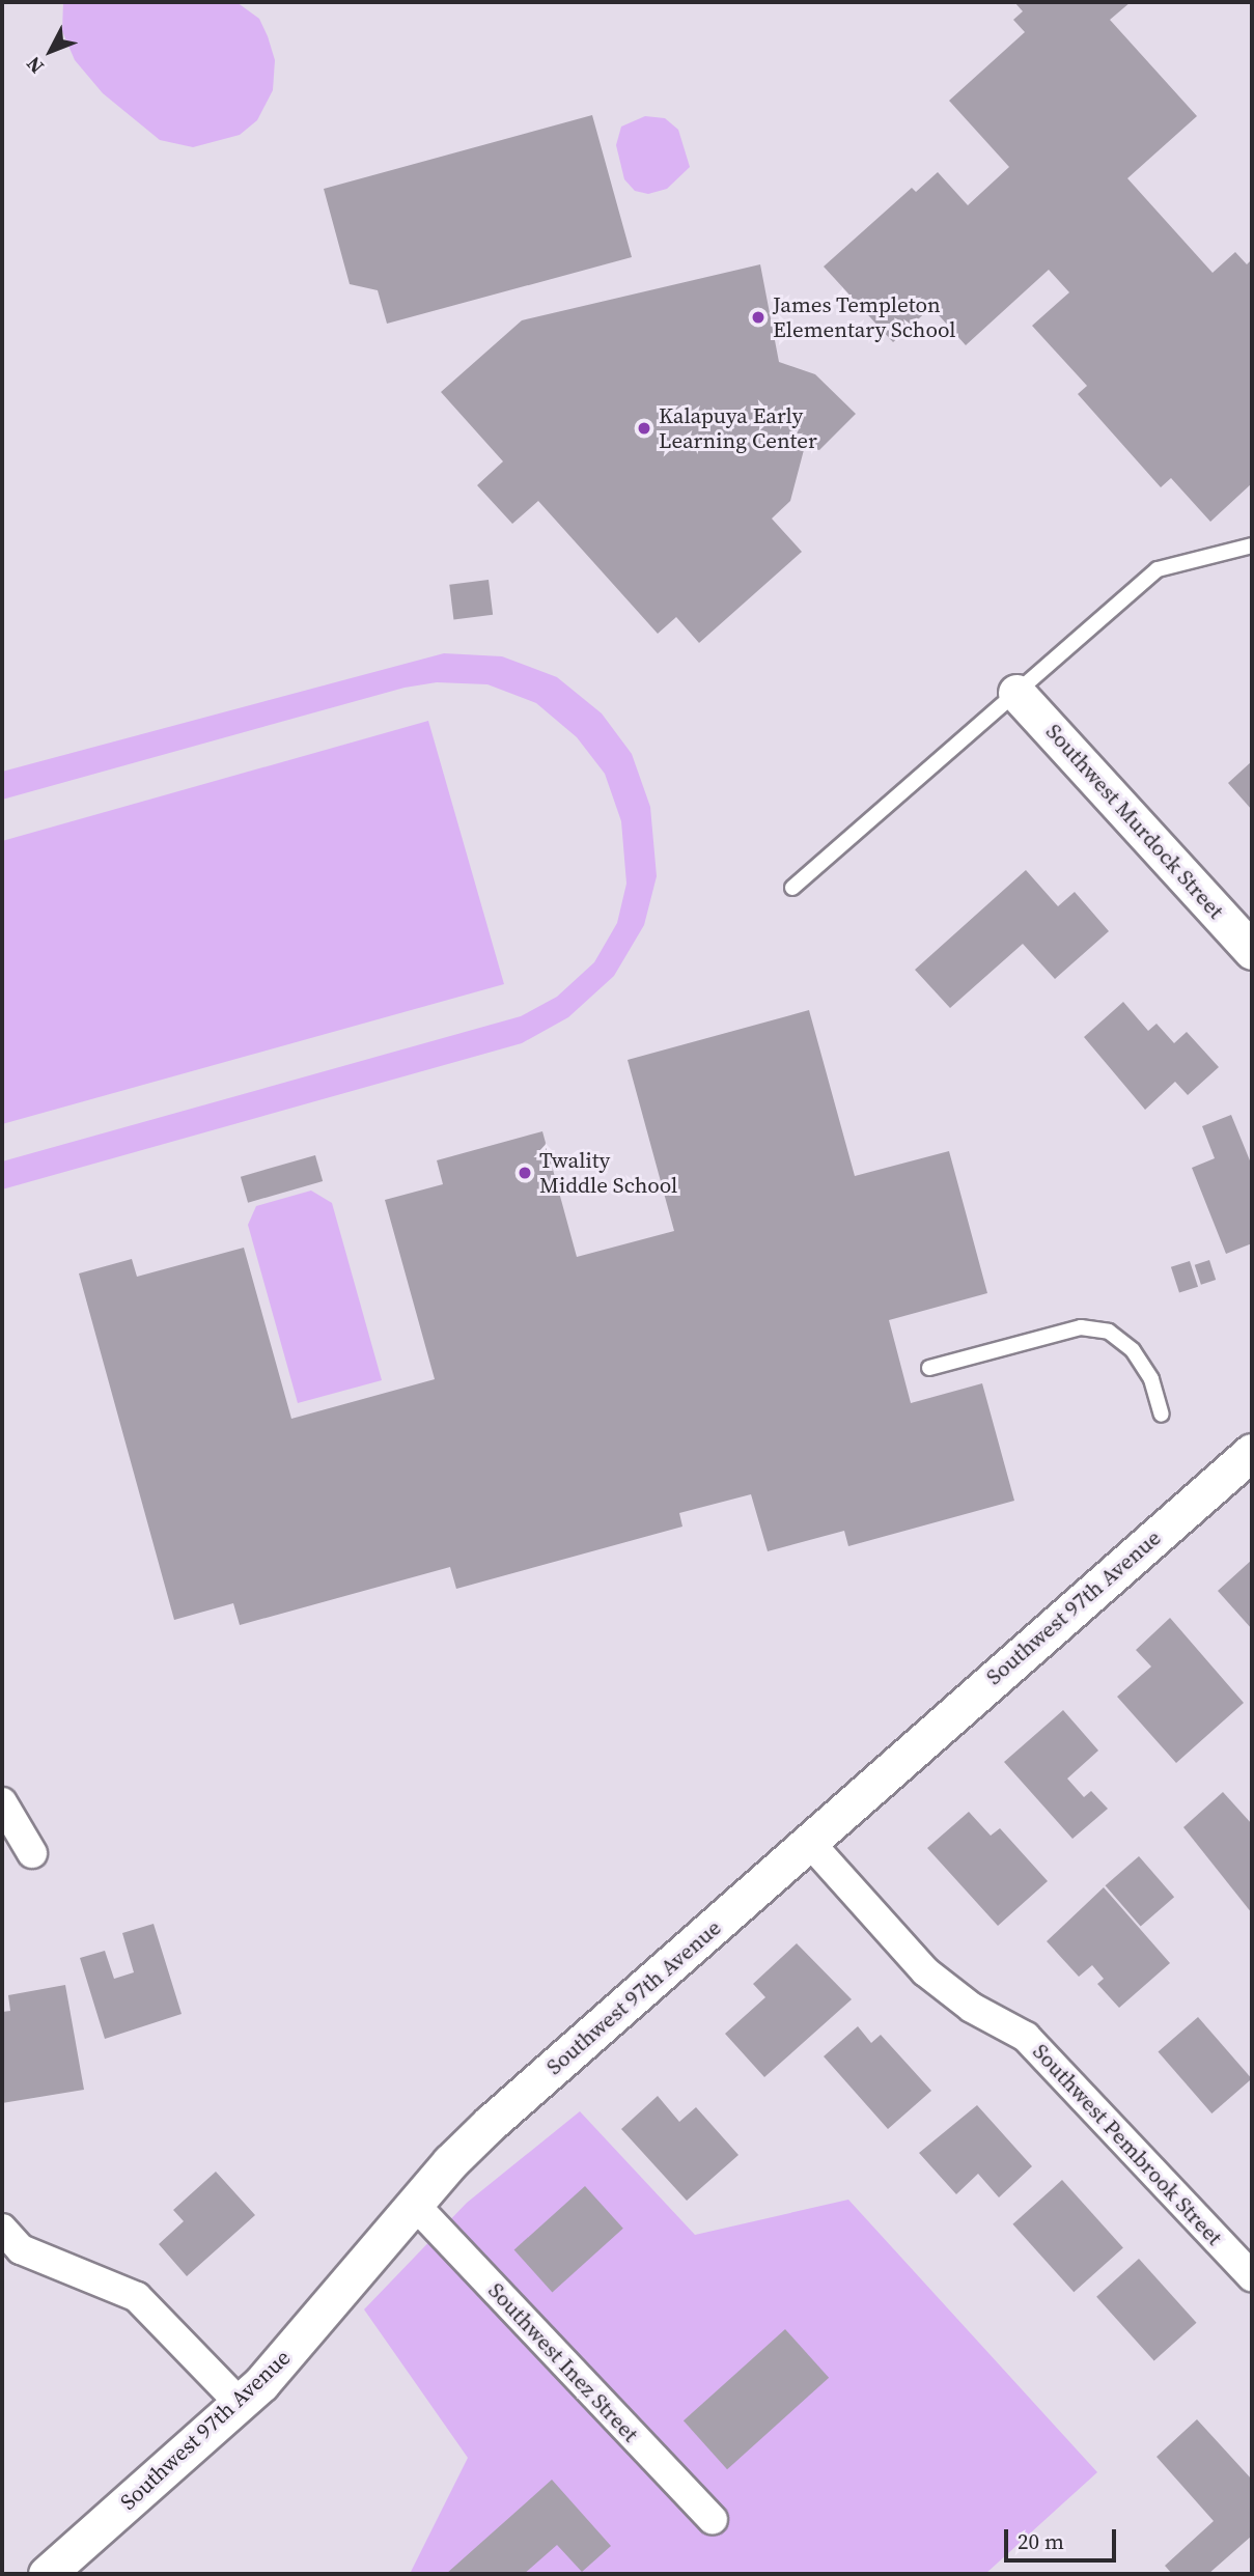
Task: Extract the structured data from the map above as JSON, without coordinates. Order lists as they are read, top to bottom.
{
  "streets": {
    "street": [
      "Southwest Murdock Street",
      "Southwest 97th Avenue",
      "Southwest Pembrook Street",
      "Southwest Inez Street"
    ]
  },
  "crossings": [
    ["Southwest 97th Avenue", "Southwest Pembrook Street"],
    ["Southwest 97th Avenue", "Southwest Inez Street"]
  ],
  "places": ["James Templeton Elementary School", "Kalapuya Early Learning Center", "Twality Middle School"],
  "scale_bar": "20 m",
  "north": "bottom left"
}
